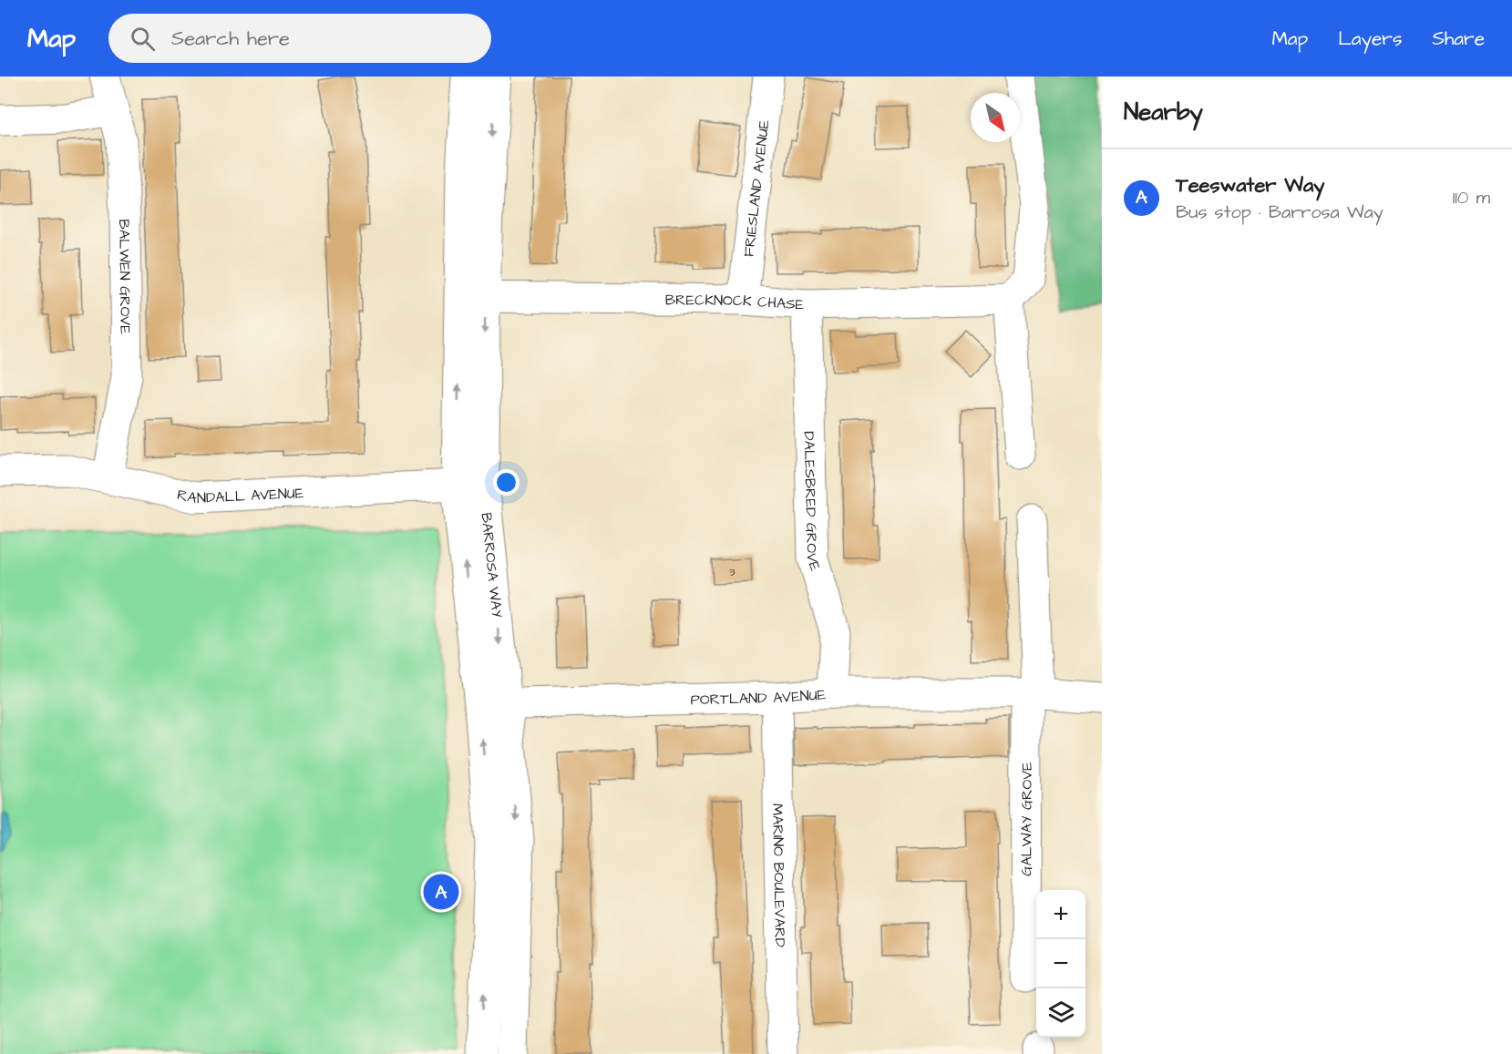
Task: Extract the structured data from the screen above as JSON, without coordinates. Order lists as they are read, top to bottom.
{
  "streets": {
    "street": [
      "FRIESLAND AVENUE",
      "BALWEN GROVE",
      "BRECKNOCK CHASE",
      "RANDALL AVENUE",
      "DALESBRED GROVE",
      "BARROSA WAY",
      "PORTLAND AVENUE",
      "GALWAY GROVE",
      "MARINO BOULEVARD"
    ]
  },
  "crossings": [
    ["FRIESLAND AVENUE", "BRECKNOCK CHASE"],
    ["BALWEN GROVE", "RANDALL AVENUE"],
    ["BRECKNOCK CHASE", "DALESBRED GROVE"],
    ["BRECKNOCK CHASE", "BARROSA WAY"],
    ["RANDALL AVENUE", "BARROSA WAY"],
    ["DALESBRED GROVE", "PORTLAND AVENUE"],
    ["BARROSA WAY", "PORTLAND AVENUE"],
    ["PORTLAND AVENUE", "GALWAY GROVE"],
    ["PORTLAND AVENUE", "MARINO BOULEVARD"]
  ],
  "house_numbers": ["3"],
  "north": "bottom right",
  "page": {
    "header": "Map",
    "search": "Search here",
    "nav": ["Map", "Layers", "Share"],
    "heading": "Nearby",
    "list": [
      {
        "mark": "A",
        "name": "Teeswater Way",
        "note": "Bus stop · Barrosa Way",
        "value": "110 m"
      }
    ],
    "pins": "A",
    "map_buttons": ["+", "−"]
  }
}
